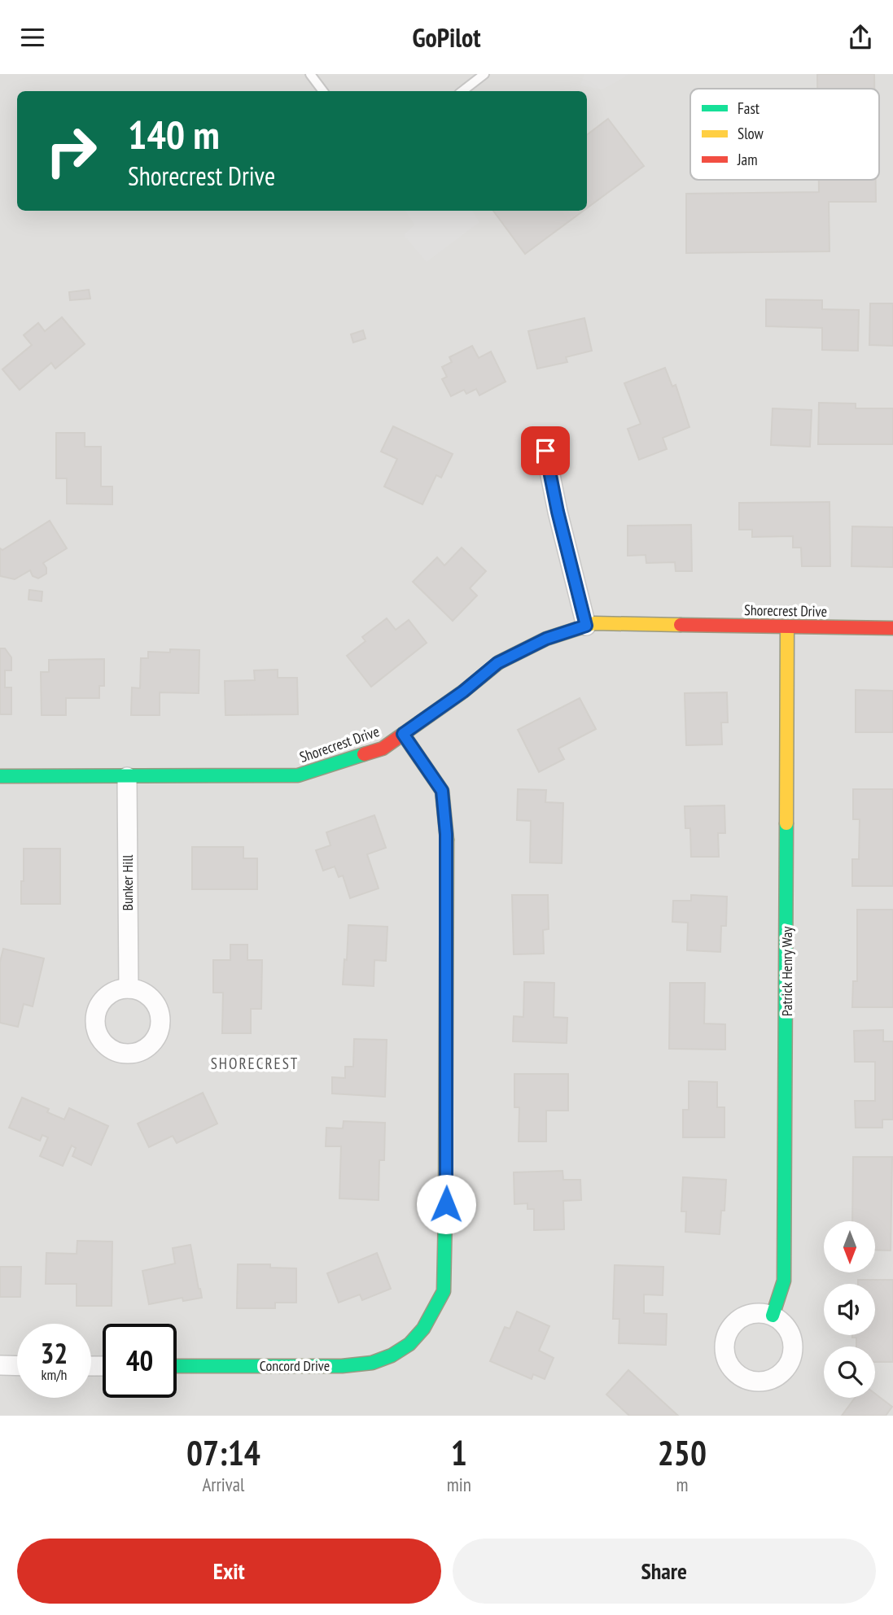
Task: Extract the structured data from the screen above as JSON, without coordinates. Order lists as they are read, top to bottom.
{
  "streets": {
    "street": [
      "Shorecrest Drive",
      "Bunker Hill",
      "Patrick Henry Way",
      "Concord Drive"
    ]
  },
  "crossings": [
    ["Shorecrest Drive", "Bunker Hill"],
    ["Shorecrest Drive", "Patrick Henry Way"],
    ["Shorecrest Drive", "Concord Drive"]
  ],
  "districts": ["SHORECREST"],
  "legend": ["Fast", "Slow", "Jam"],
  "north": "bottom",
  "page": {
    "header": "GoPilot",
    "turn": ["140 m", "Shorecrest Drive"],
    "speed": "32 km/h",
    "limit": "40",
    "eta": [
      "07:14",
      "Arrival",
      "1",
      "min",
      "250",
      "m"
    ],
    "buttons": ["Exit", "Share"]
  }
}
